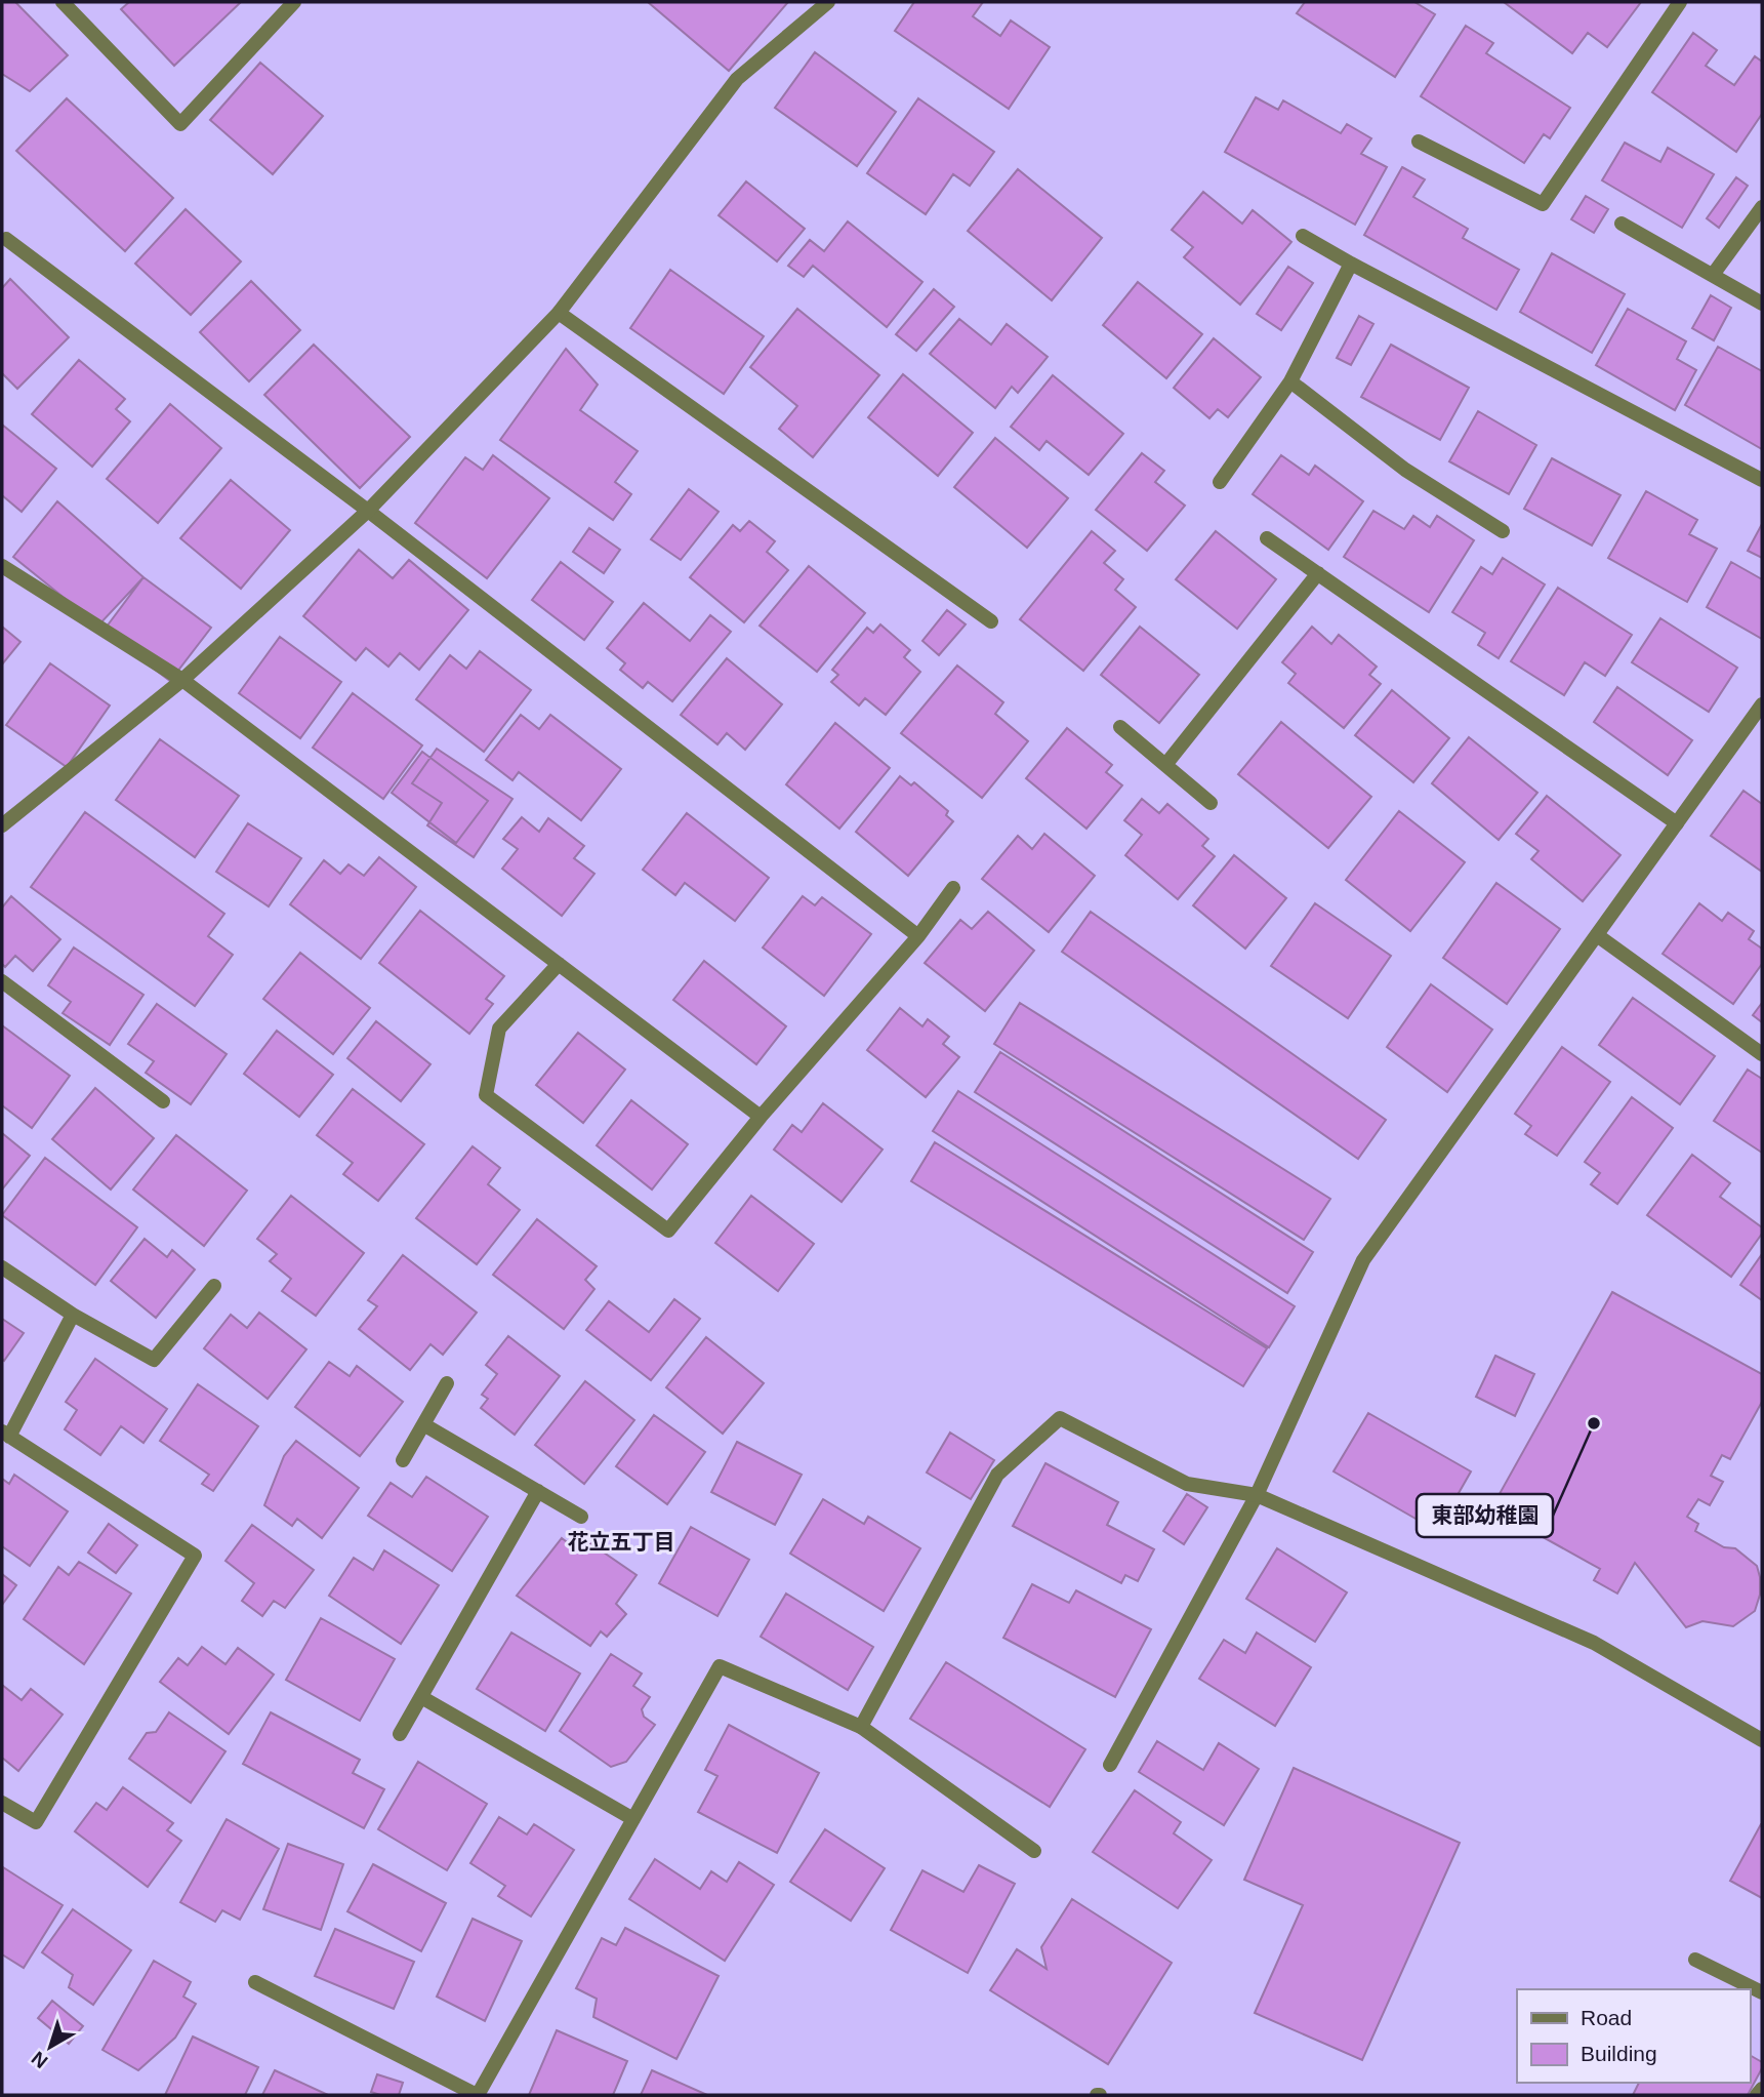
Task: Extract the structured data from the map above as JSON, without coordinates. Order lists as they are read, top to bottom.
{
  "districts": ["花立五丁目"],
  "places": ["東部幼稚園"],
  "legend": ["Road", "Building"],
  "north": "bottom left"
}
